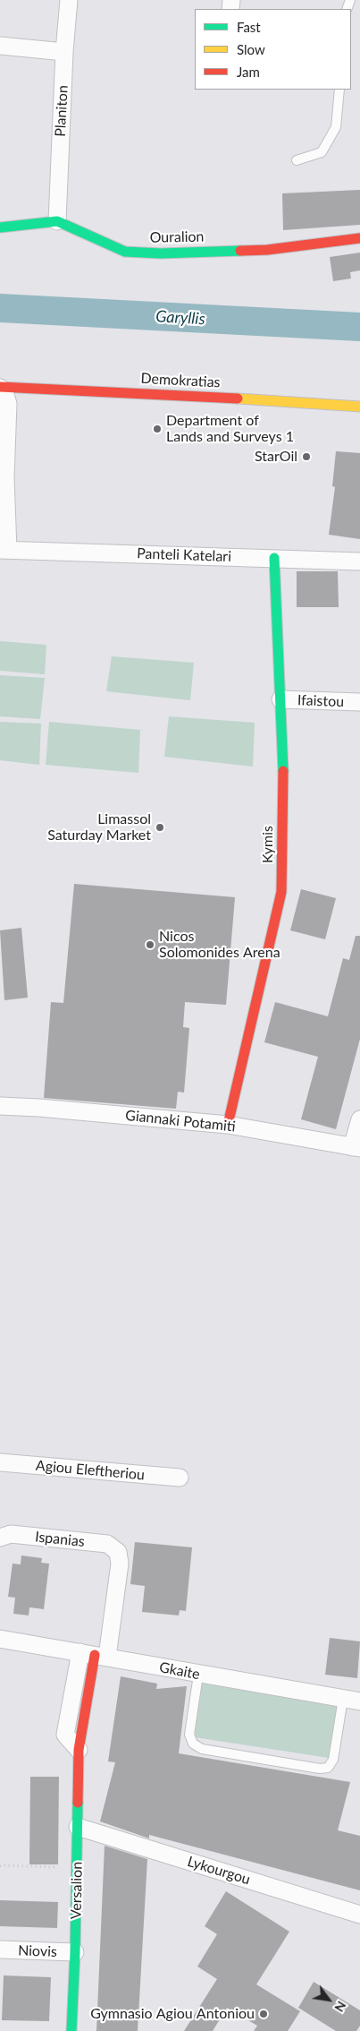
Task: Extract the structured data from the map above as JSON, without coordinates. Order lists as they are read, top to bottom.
{
  "streets": {
    "street": [
      "Planiton",
      "Ouralion",
      "Demokratias",
      "Panteli Katelari",
      "Ifaistou",
      "Kymis",
      "Giannaki Potamiti",
      "Agiou Eleftheriou",
      "Ispanias",
      "Gkaite",
      "Lykourgou",
      "Versalion",
      "Niovis"
    ]
  },
  "crossings": [
    ["Planiton", "Ouralion"],
    ["Demokratias", "Panteli Katelari"],
    ["Panteli Katelari", "Kymis"],
    ["Ifaistou", "Kymis"],
    ["Kymis", "Giannaki Potamiti"],
    ["Ispanias", "Gkaite"],
    ["Ispanias", "Versalion"],
    ["Gkaite", "Versalion"],
    ["Lykourgou", "Versalion"],
    ["Versalion", "Niovis"]
  ],
  "water": ["Garyllis"],
  "places": [
    "Department of Lands and Surveys 1",
    "StarOil",
    "Limassol Saturday Market",
    "Nicos Solomonides Arena",
    "Gymnasio Agiou Antoniou"
  ],
  "legend": ["Fast", "Slow", "Jam"],
  "north": "bottom right"
}
